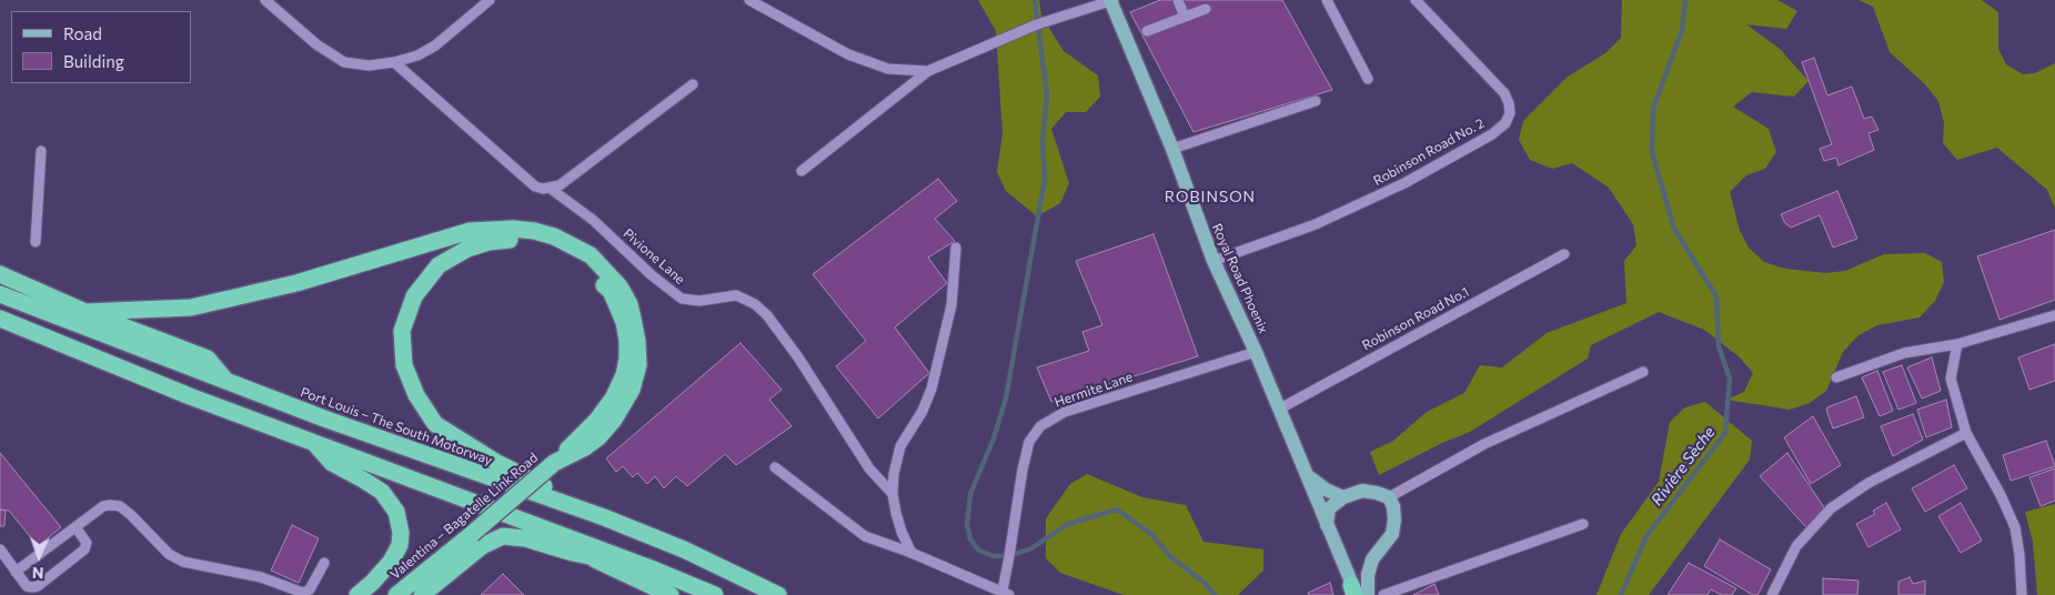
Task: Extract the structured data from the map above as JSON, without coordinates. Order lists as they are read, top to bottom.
{
  "streets": {
    "highway": ["Port Louis – The South Motorway", "Valentina – Bagatelle Link Road"],
    "main road": ["Royal Road Phoenix"],
    "street": [
      "Robinson Road No. 2",
      "Pivione Lane",
      "Robinson Road No.1",
      "Hermite Lane"
    ]
  },
  "crossings": [
    ["Robinson Road No. 2", "Royal Road Phoenix"],
    ["Royal Road Phoenix", "Robinson Road No.1"],
    ["Royal Road Phoenix", "Hermite Lane"]
  ],
  "districts": ["ROBINSON"],
  "water": ["Rivière Sèche"],
  "legend": ["Road", "Building"],
  "north": "bottom"
}
